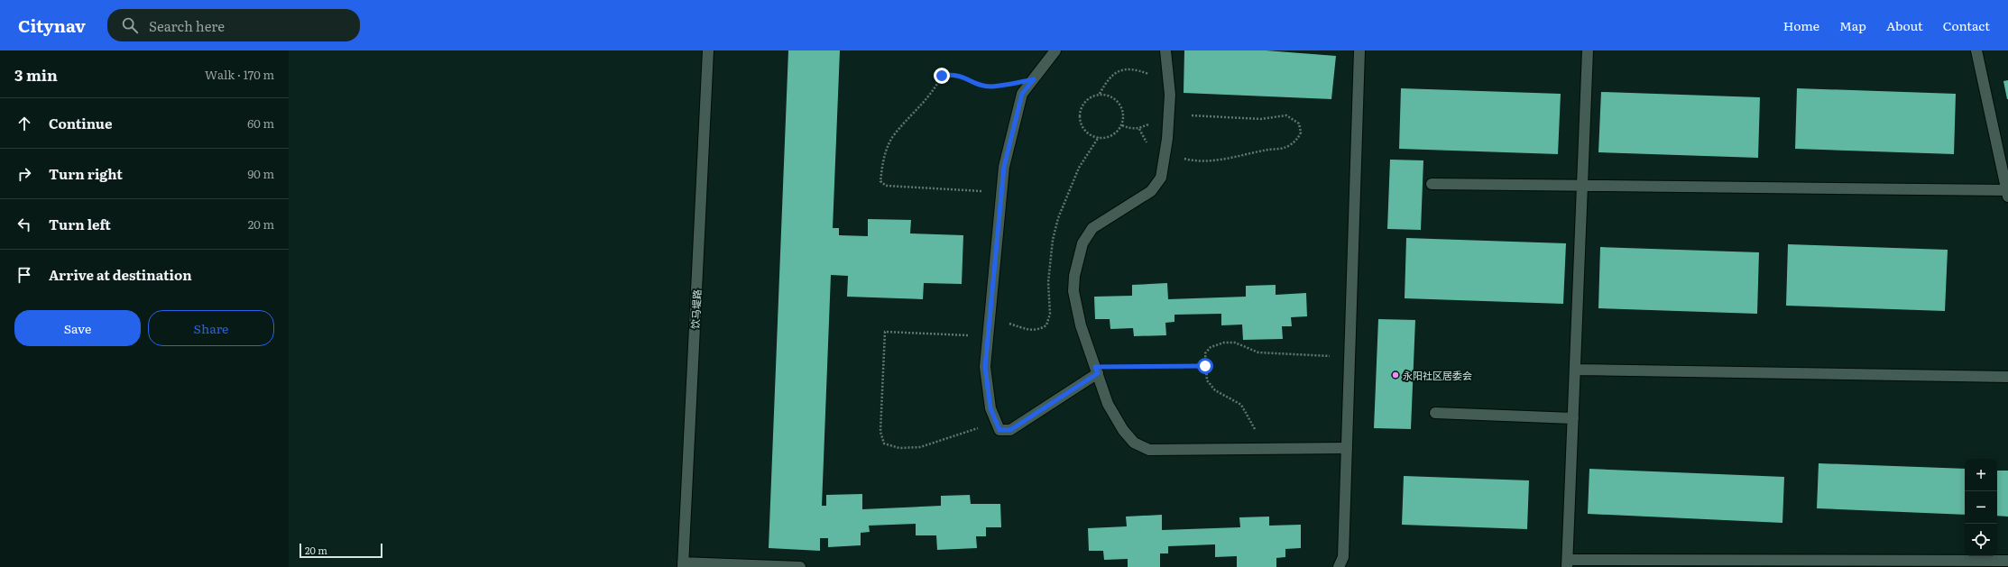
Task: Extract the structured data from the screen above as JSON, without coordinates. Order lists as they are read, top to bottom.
{
  "streets": {
    "street": ["饮马堤路"]
  },
  "places": ["永阳社区居委会"],
  "scale_bar": "20 m",
  "page": {
    "header": "Citynav",
    "search": "Search here",
    "nav": [
      "Home",
      "Map",
      "About",
      "Contact"
    ],
    "heading": ["3 min", "Walk · 170 m"],
    "list": [
      ["Continue", "60 m"],
      ["Turn right", "90 m"],
      ["Turn left", "20 m"],
      "Arrive at destination"
    ],
    "buttons": ["Save", "Share"],
    "map_buttons": ["+", "−"],
    "scale": "20 m"
  }
}
